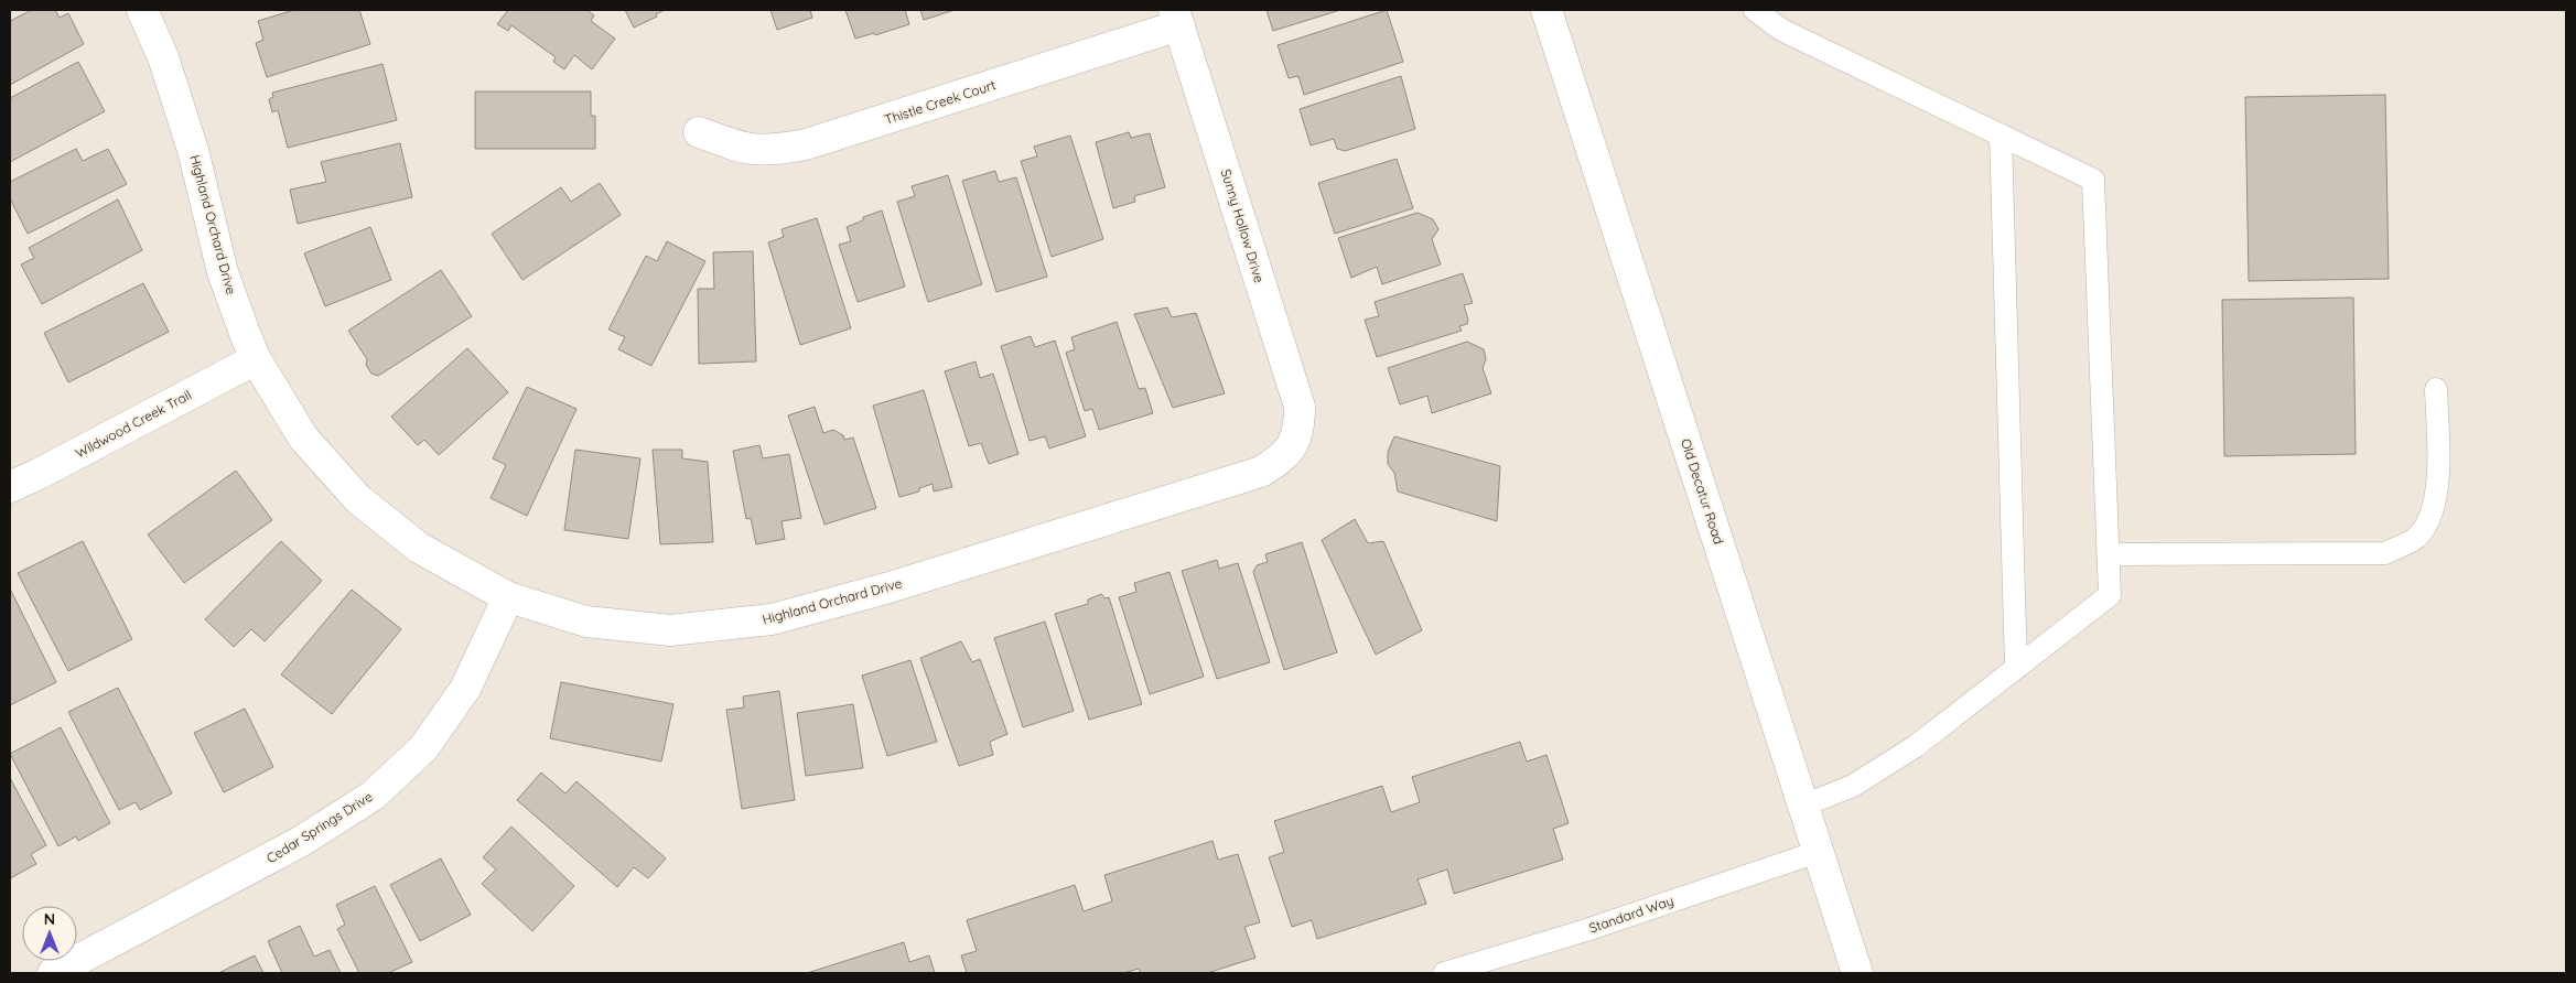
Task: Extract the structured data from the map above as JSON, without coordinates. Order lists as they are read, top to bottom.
{
  "streets": {
    "street": [
      "Thistle Creek Court",
      "Highland Orchard Drive",
      "Sunny Hollow Drive",
      "Wildwood Creek Trail",
      "Old Decatur Road",
      "Cedar Springs Drive"
    ],
    "lane": ["Standard Way"]
  },
  "crossings": [
    ["Thistle Creek Court", "Sunny Hollow Drive"],
    ["Highland Orchard Drive", "Sunny Hollow Drive"],
    ["Highland Orchard Drive", "Wildwood Creek Trail"],
    ["Highland Orchard Drive", "Cedar Springs Drive"],
    ["Old Decatur Road", "Standard Way"]
  ],
  "north": "top"
}
